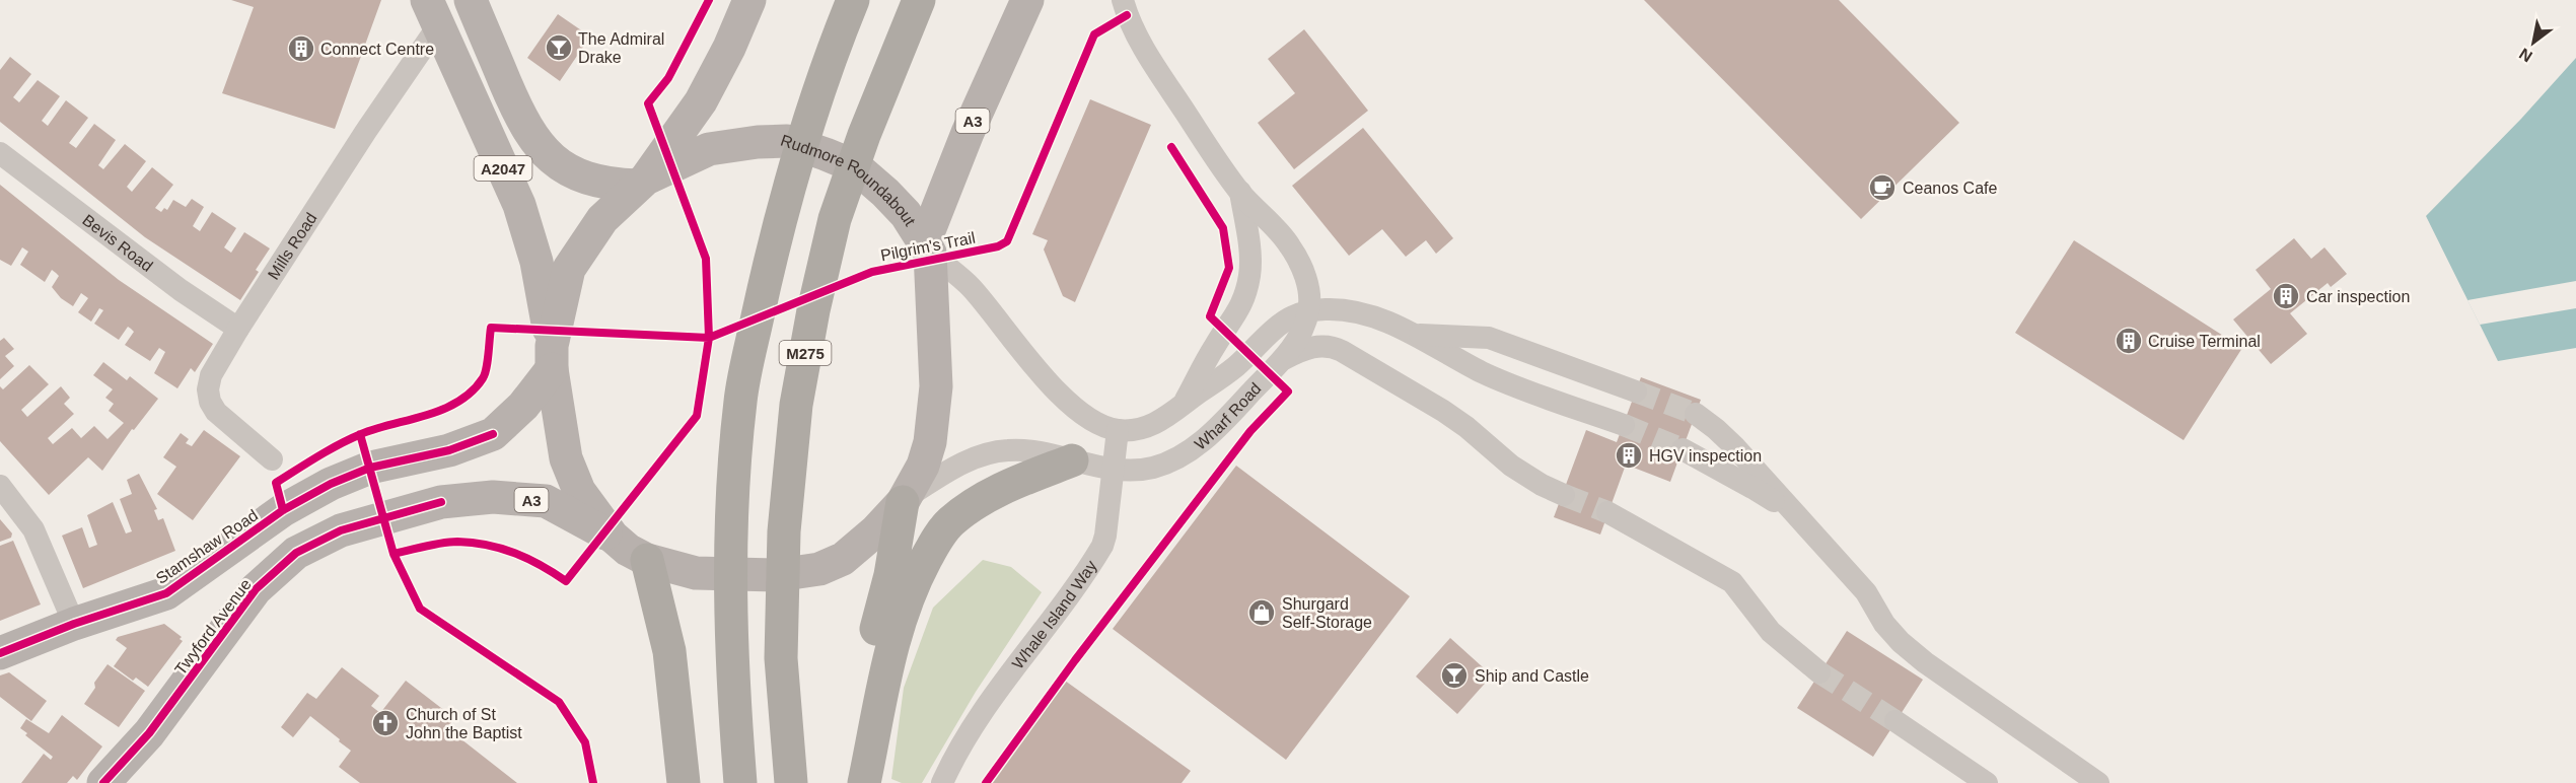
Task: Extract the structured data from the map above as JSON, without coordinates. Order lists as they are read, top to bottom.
{
  "streets": {
    "highway": ["M275"],
    "main road": [
      "A3",
      "A2047",
      "Rudmore Roundabout",
      "Stamshaw Road",
      "Twyford Avenue"
    ],
    "street": [
      "Bevis Road",
      "Mills Road",
      "Wharf Road",
      "Whale Island Way"
    ],
    "cycle path": ["Pilgrim's Trail"]
  },
  "crossings": [
    ["A3", "Rudmore Roundabout"],
    ["A2047", "Rudmore Roundabout"],
    ["A2047", "Mills Road"],
    ["A2047", "Stamshaw Road"],
    ["Rudmore Roundabout", "Wharf Road"],
    ["Rudmore Roundabout", "Stamshaw Road"],
    ["Rudmore Roundabout", "Twyford Avenue"],
    ["Bevis Road", "Mills Road"],
    ["Wharf Road", "Whale Island Way"]
  ],
  "places": {
    "bar": ["The Admiral Drake", "Ship and Castle"],
    "building": [
      "Connect Centre",
      "Car inspection",
      "Cruise Terminal",
      "HGV inspection"
    ],
    "cafe": ["Ceanos Cafe"],
    "shop": ["Shurgard Self-Storage"],
    "church": ["Church of St John the Baptist"]
  },
  "north": "bottom left"
}
